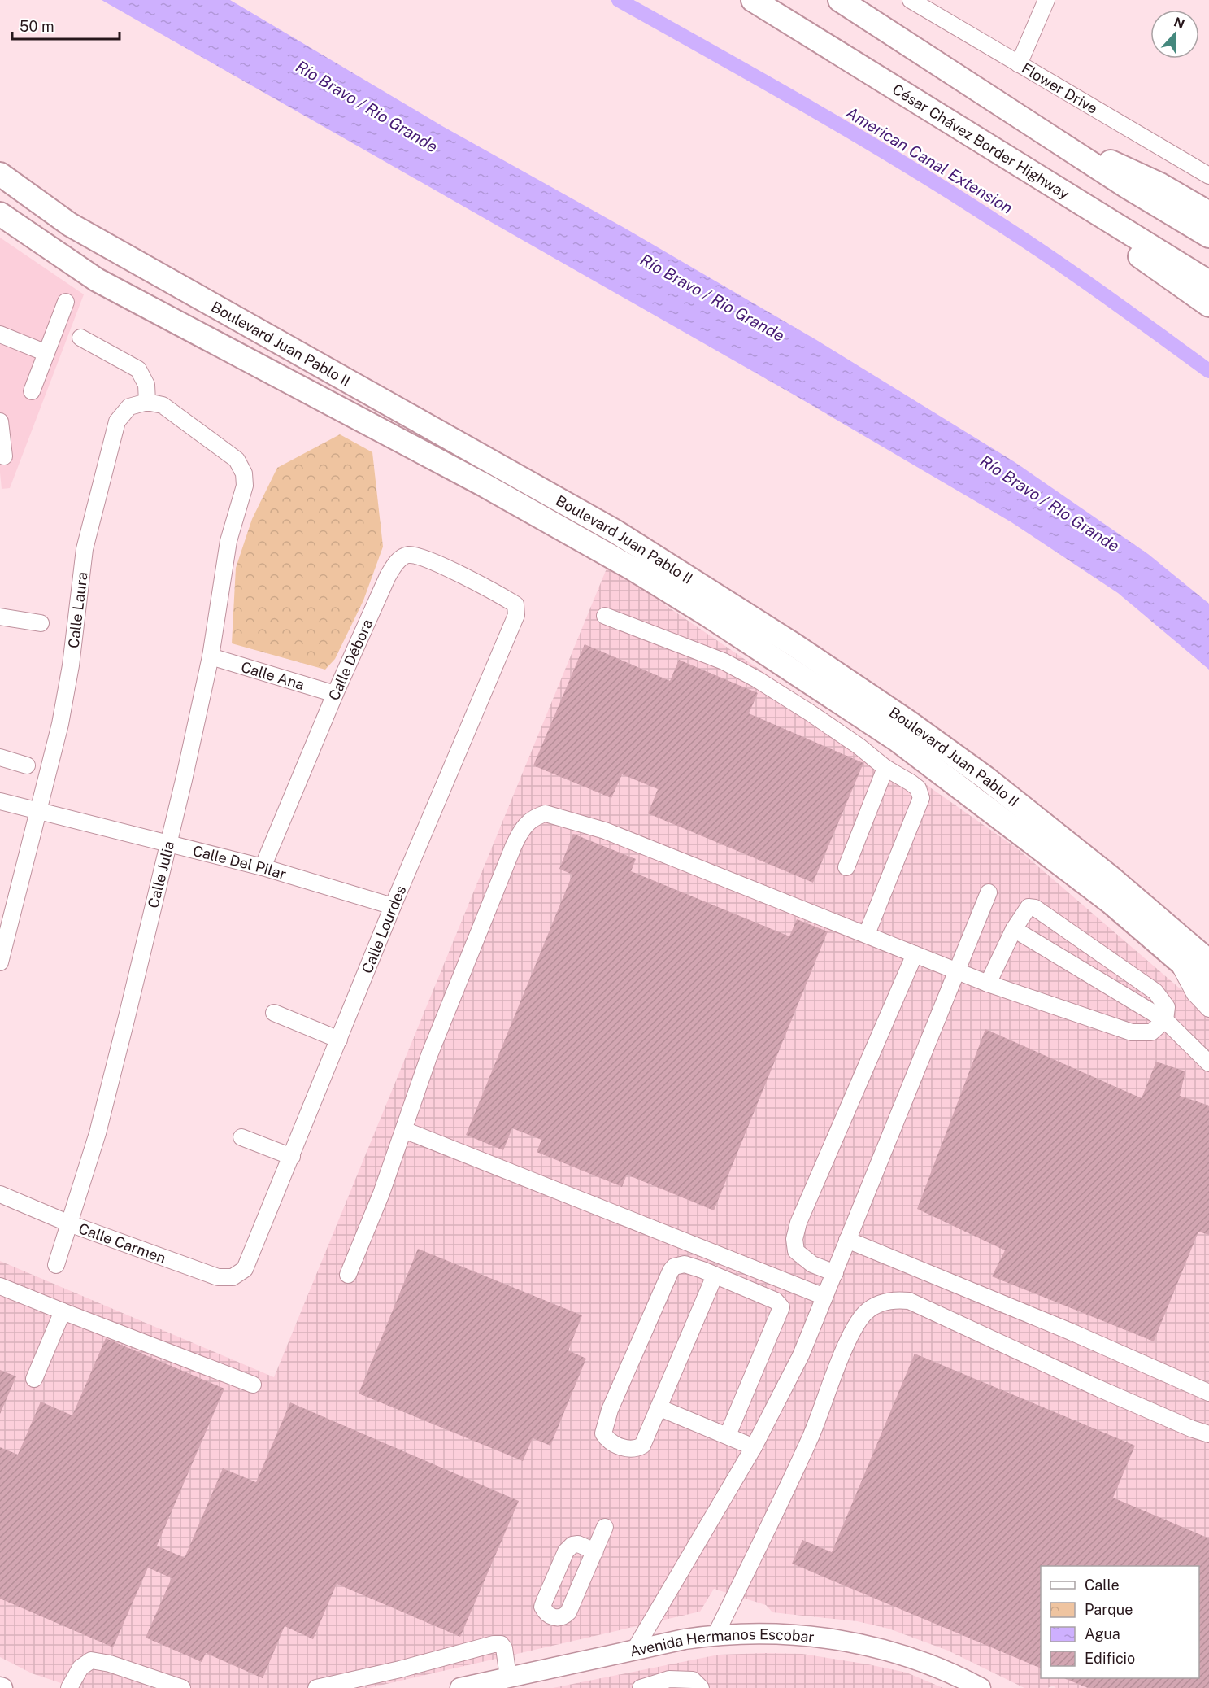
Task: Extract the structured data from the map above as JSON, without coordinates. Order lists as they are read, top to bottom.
{
  "streets": {
    "highway": ["César Chávez Border Highway", "Boulevard Juan Pablo II"],
    "main road": ["Avenida Hermanos Escobar"],
    "street": [
      "Flower Drive",
      "Calle Laura",
      "Calle Débora",
      "Calle Ana",
      "Calle Del Pilar",
      "Calle Julia",
      "Calle Lourdes",
      "Calle Carmen"
    ]
  },
  "crossings": [
    ["Calle Laura", "Calle Del Pilar"],
    ["Calle Laura", "Calle Julia"],
    ["Calle Débora", "Calle Ana"],
    ["Calle Débora", "Calle Del Pilar"],
    ["Calle Débora", "Calle Lourdes"],
    ["Calle Ana", "Calle Julia"],
    ["Calle Del Pilar", "Calle Julia"],
    ["Calle Del Pilar", "Calle Lourdes"],
    ["Calle Julia", "Calle Carmen"],
    ["Calle Lourdes", "Calle Carmen"]
  ],
  "water": ["Río Bravo / Rio Grande", "American Canal Extension"],
  "legend": [
    "Calle",
    "Parque",
    "Agua",
    "Edificio"
  ],
  "scale_bar": "50 m",
  "north": "top"
}
